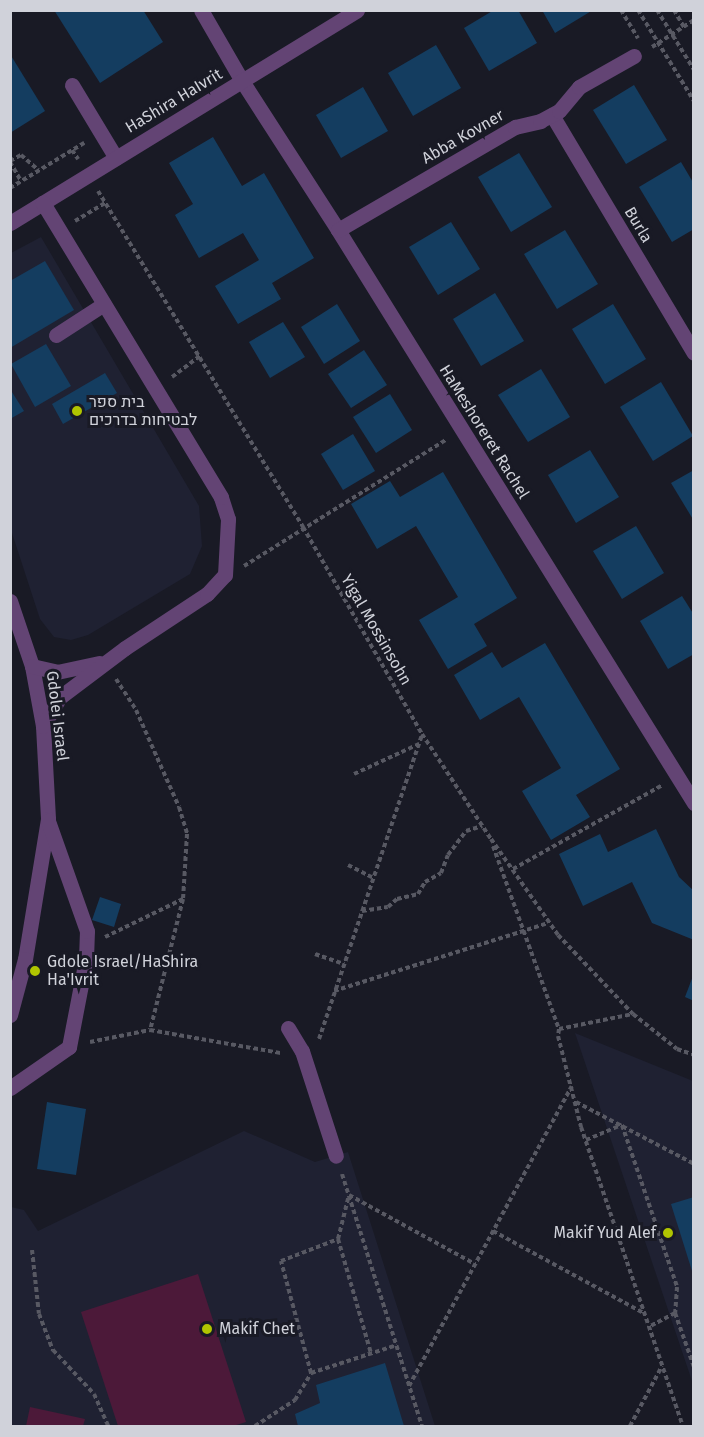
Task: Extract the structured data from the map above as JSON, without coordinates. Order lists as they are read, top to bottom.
{
  "streets": {
    "street": [
      "HaShira HaIvrit",
      "Abba Kovner",
      "Burla",
      "HaMeshoreret Rachel",
      "Gdolei Israel"
    ],
    "path": ["Yigal Mossinsohn"]
  },
  "crossings": [
    ["HaShira HaIvrit", "HaMeshoreret Rachel"],
    ["HaShira HaIvrit", "Yigal Mossinsohn"],
    ["Abba Kovner", "Burla"],
    ["Abba Kovner", "HaMeshoreret Rachel"]
  ],
  "places": [
    "בית ספר לבטיחות בדרכים",
    "Gdole Israel/HaShira Ha'Ivrit",
    "Makif Yud Alef",
    "Makif Chet"
  ]
}
